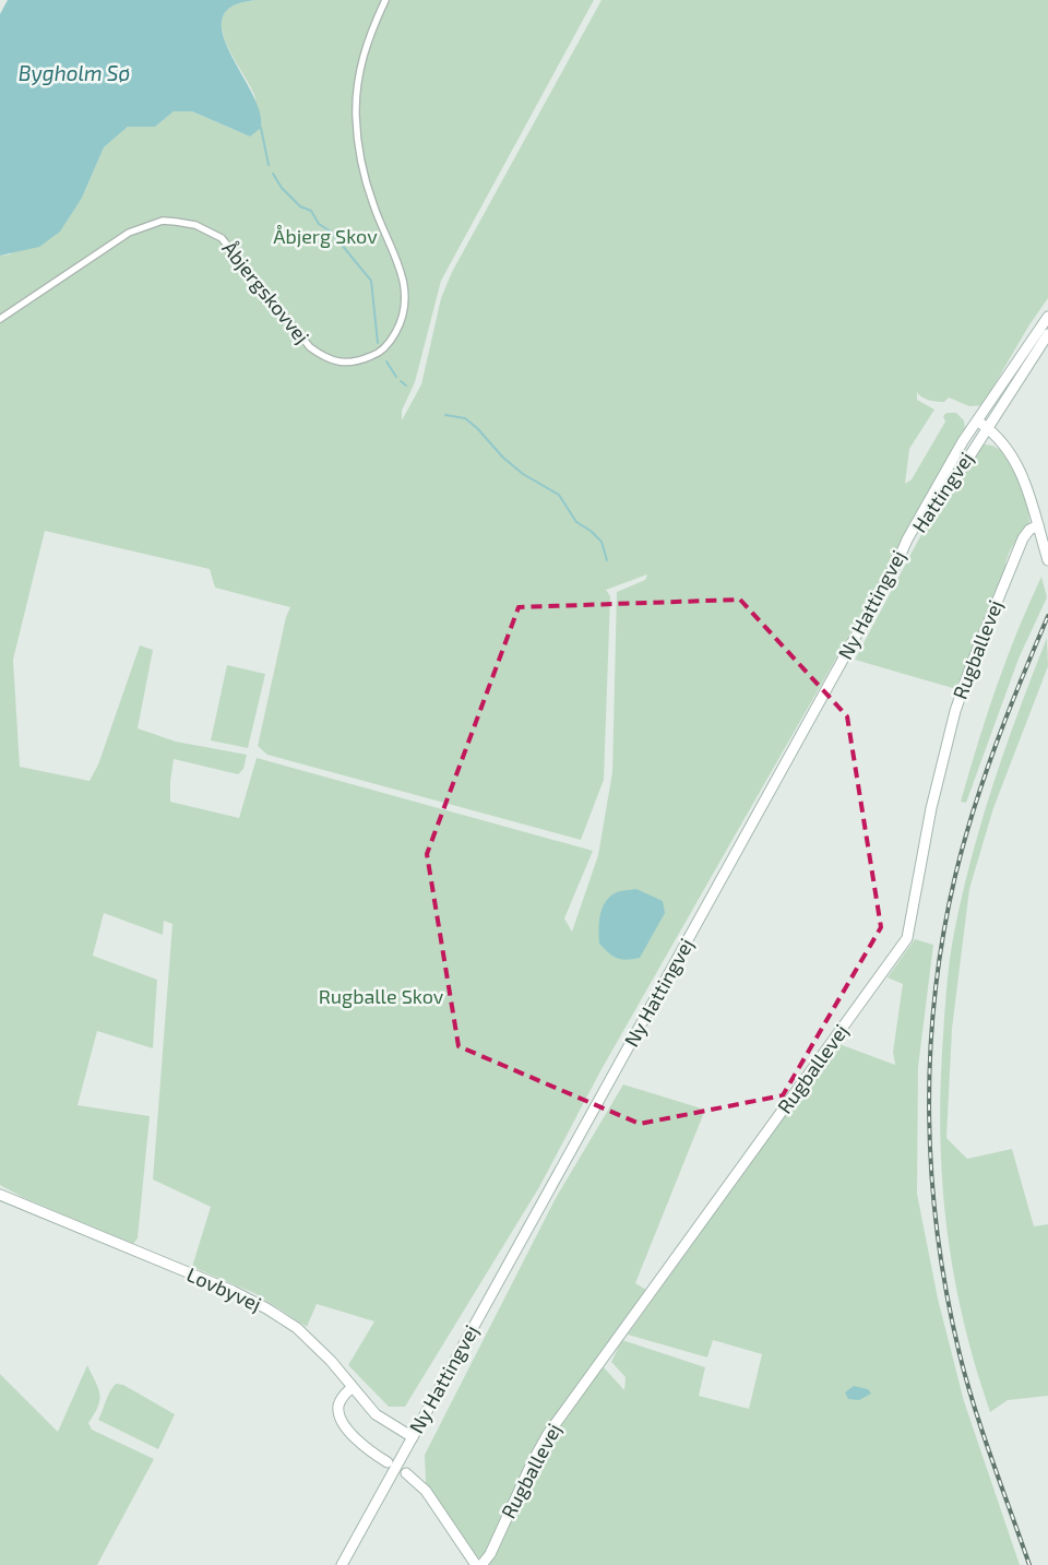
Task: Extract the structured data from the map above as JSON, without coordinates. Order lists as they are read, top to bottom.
{
  "streets": {
    "street": [
      "Åbjergskovvej",
      "Hattingvej",
      "Ny Hattingvej",
      "Rugballevej",
      "Lovbyvej"
    ]
  },
  "crossings": [
    ["Hattingvej", "Ny Hattingvej"],
    ["Ny Hattingvej", "Lovbyvej"]
  ],
  "water": ["Bygholm Sø"],
  "parks": ["Åbjerg Skov", "Rugballe Skov"]
}
